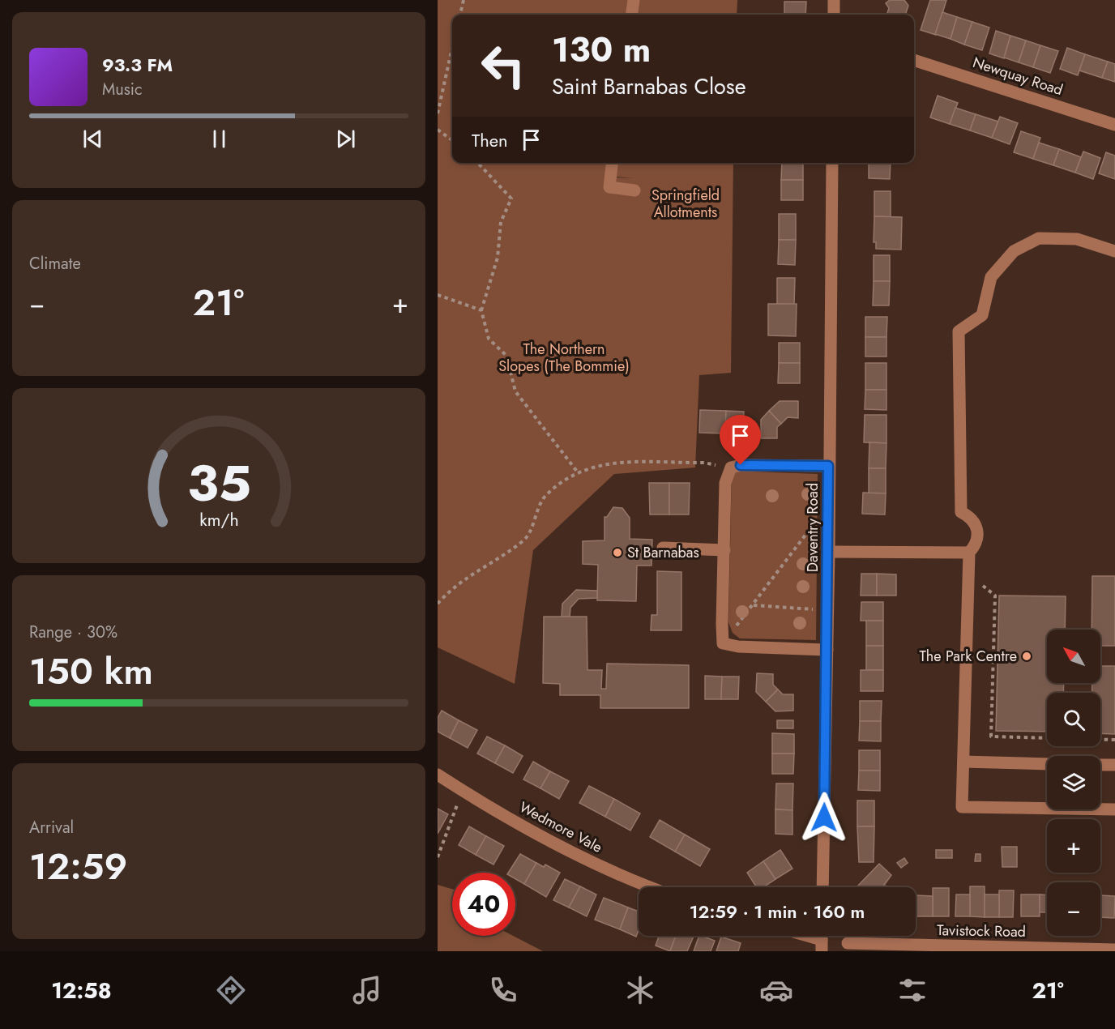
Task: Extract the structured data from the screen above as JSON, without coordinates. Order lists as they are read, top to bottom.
{
  "streets": {
    "street": [
      "Newquay Road",
      "Daventry Road",
      "Wedmore Vale",
      "Tavistock Road"
    ]
  },
  "parks": ["Springfield Allotments", "The Northern Slopes (The Bommie)"],
  "places": ["St Barnabas", "The Park Centre"],
  "north": "top left",
  "page": {
    "turn": ["130 m", "Saint Barnabas Close"],
    "song": ["93.3 FM", "Music"],
    "then": "Then",
    "tile": [
      "Climate",
      ["Range · 30%", "150 km"],
      ["Arrival", "12:59"]
    ],
    "heat": ["−", "21°", "+"],
    "map_buttons": ["+", "−"],
    "limit": "40",
    "trip": "12:59 · 1 min · 160 m",
    "tabs": ["12:58", "21°"],
    "gauge": ["35", "km/h"]
  }
}
